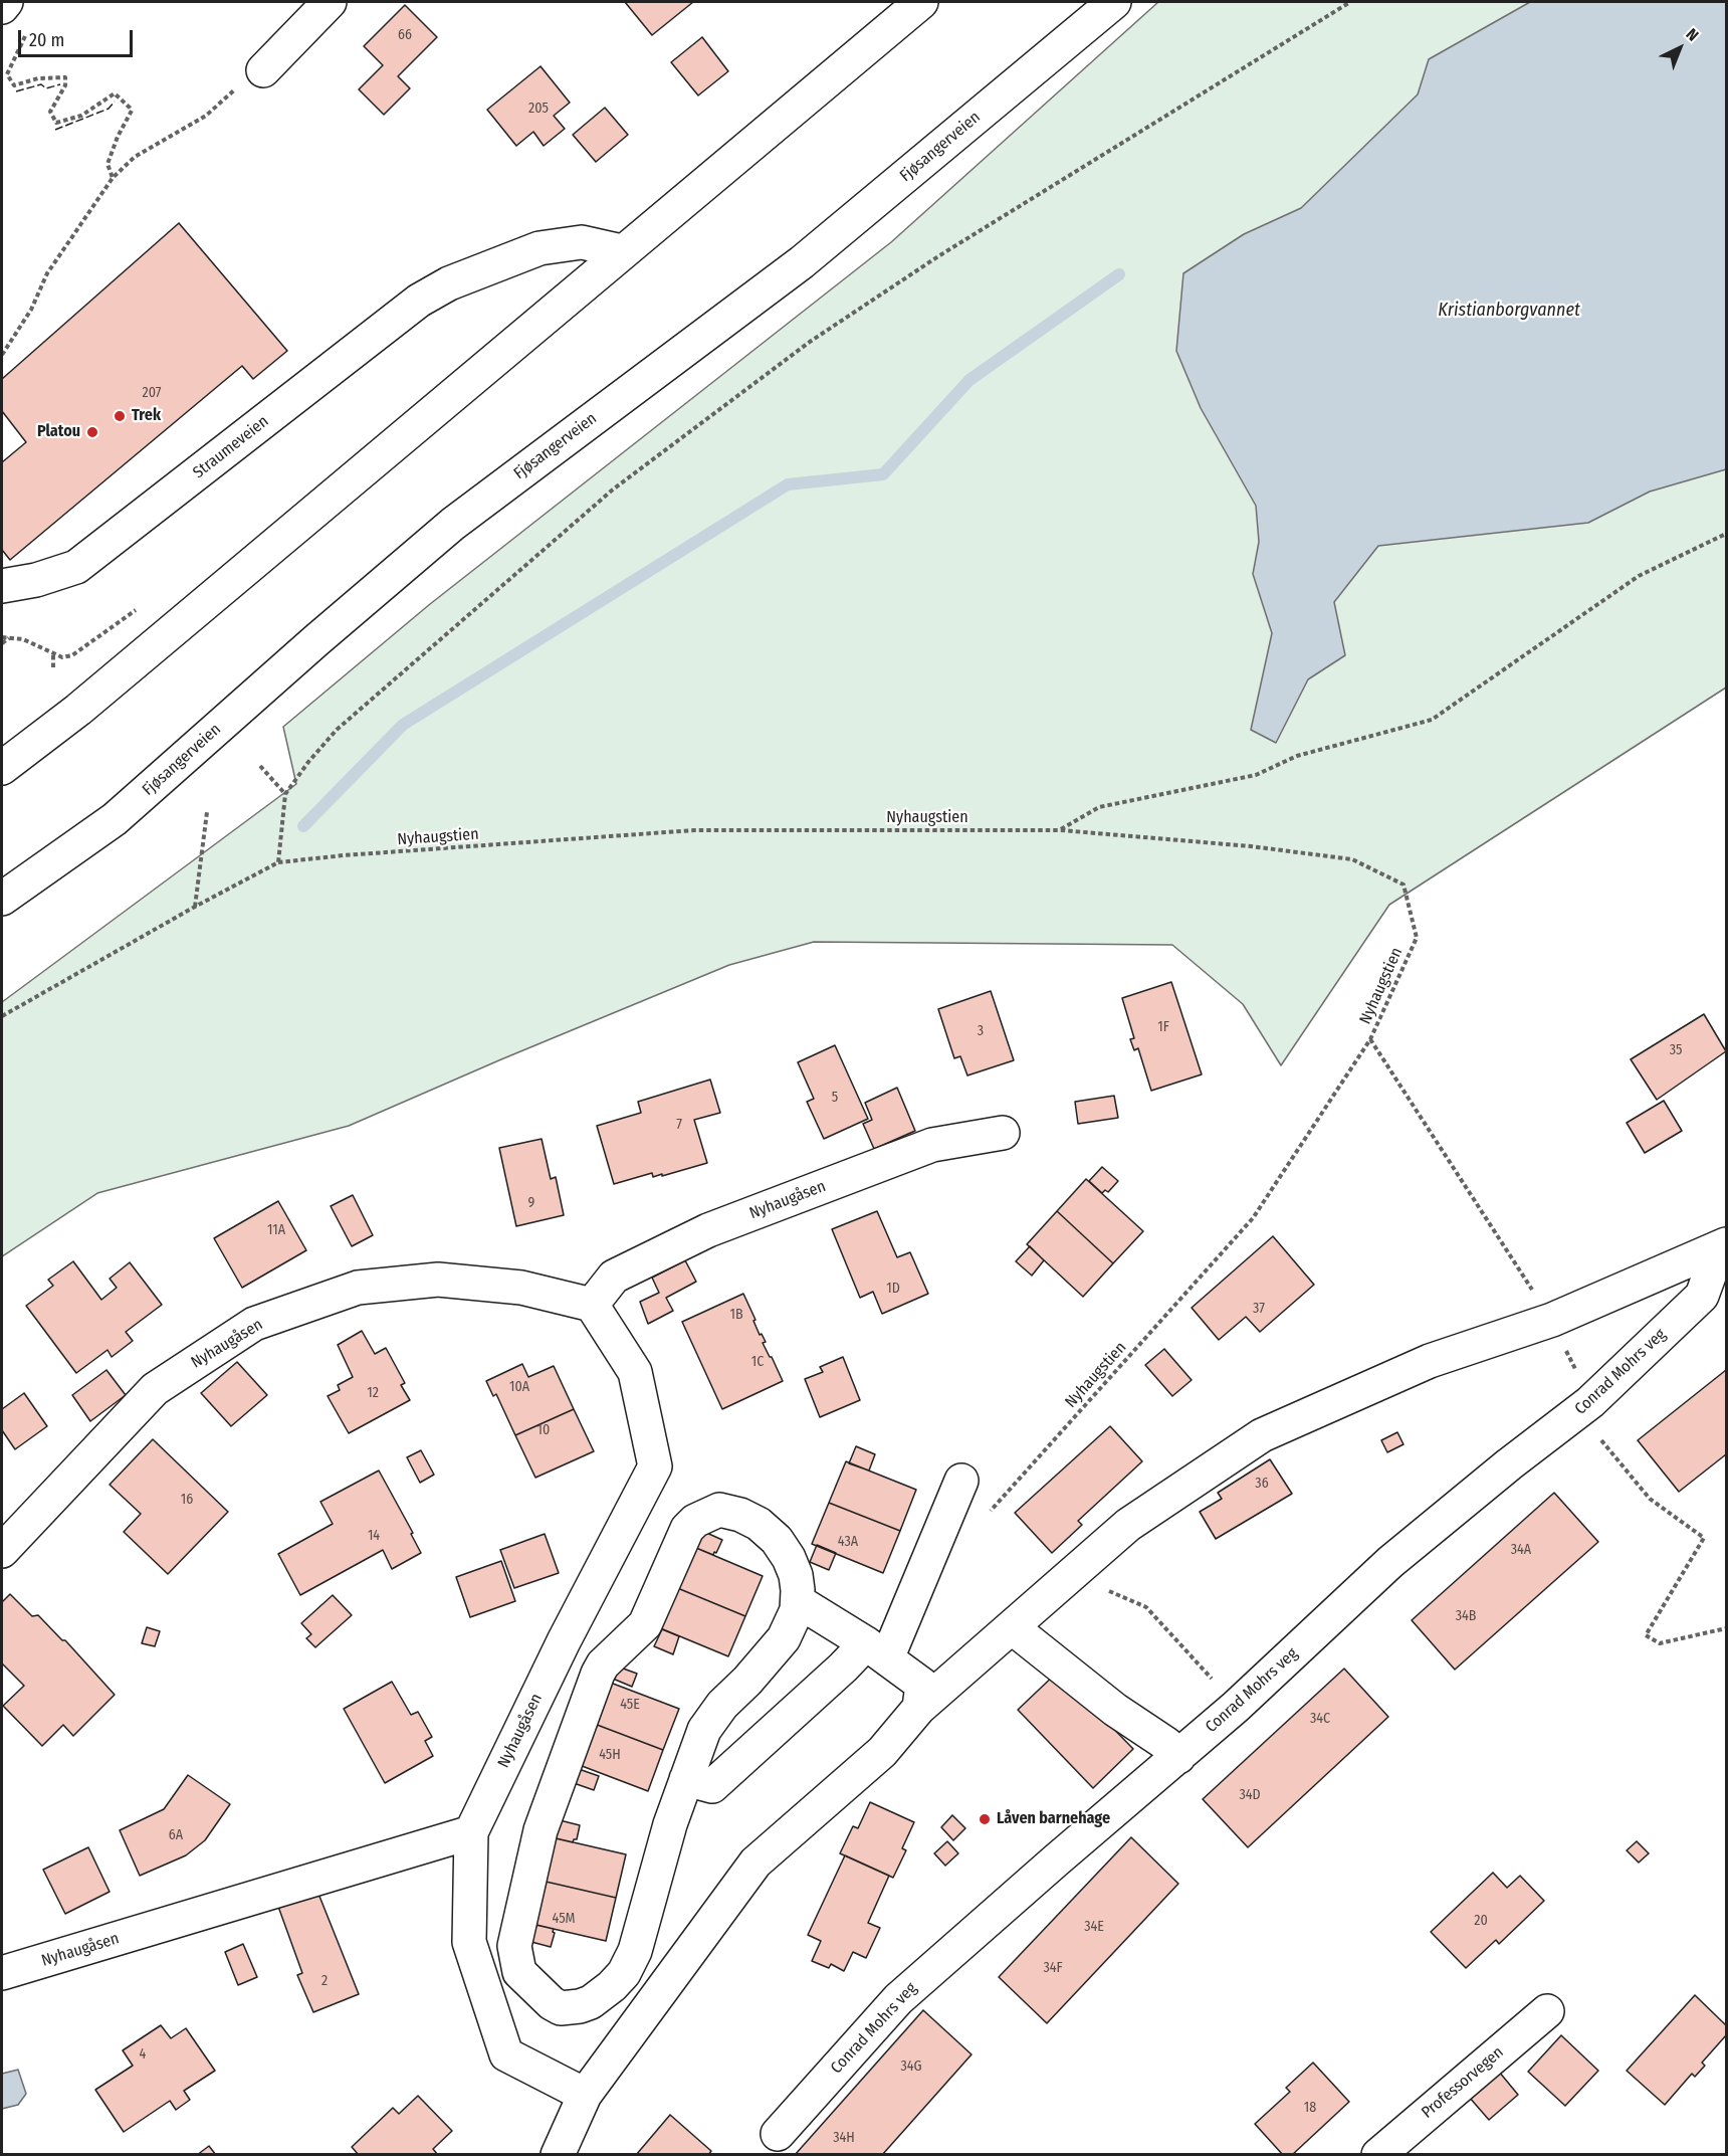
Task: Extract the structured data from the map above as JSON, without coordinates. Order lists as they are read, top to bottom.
{
  "streets": {
    "main road": [
      "Fjøsangerveien",
      "Straumeveien",
      "Nyhaugåsen",
      "Conrad Mohrs veg",
      "Professorvegen"
    ],
    "path": ["Nyhaugstien"]
  },
  "crossings": [
    ["Nyhaugstien", "Conrad Mohrs veg"],
    ["Nyhaugåsen", "Conrad Mohrs veg"]
  ],
  "water": ["Kristianborgvannet"],
  "places": ["Trek", "Platou", "Låven barnehage"],
  "house_numbers": [
    "66",
    "205",
    "207",
    "1F",
    "3",
    "35",
    "5",
    "7",
    "9",
    "11A",
    "1D",
    "37",
    "1B",
    "1C",
    "10A",
    "12",
    "10",
    "36",
    "16",
    "14",
    "43A",
    "34A",
    "34B",
    "45E",
    "34C",
    "45H",
    "34D",
    "6A",
    "45M",
    "20",
    "34E",
    "34F",
    "2",
    "4",
    "34G",
    "18",
    "34H"
  ],
  "scale_bar": "20 m",
  "north": "top right"
}
